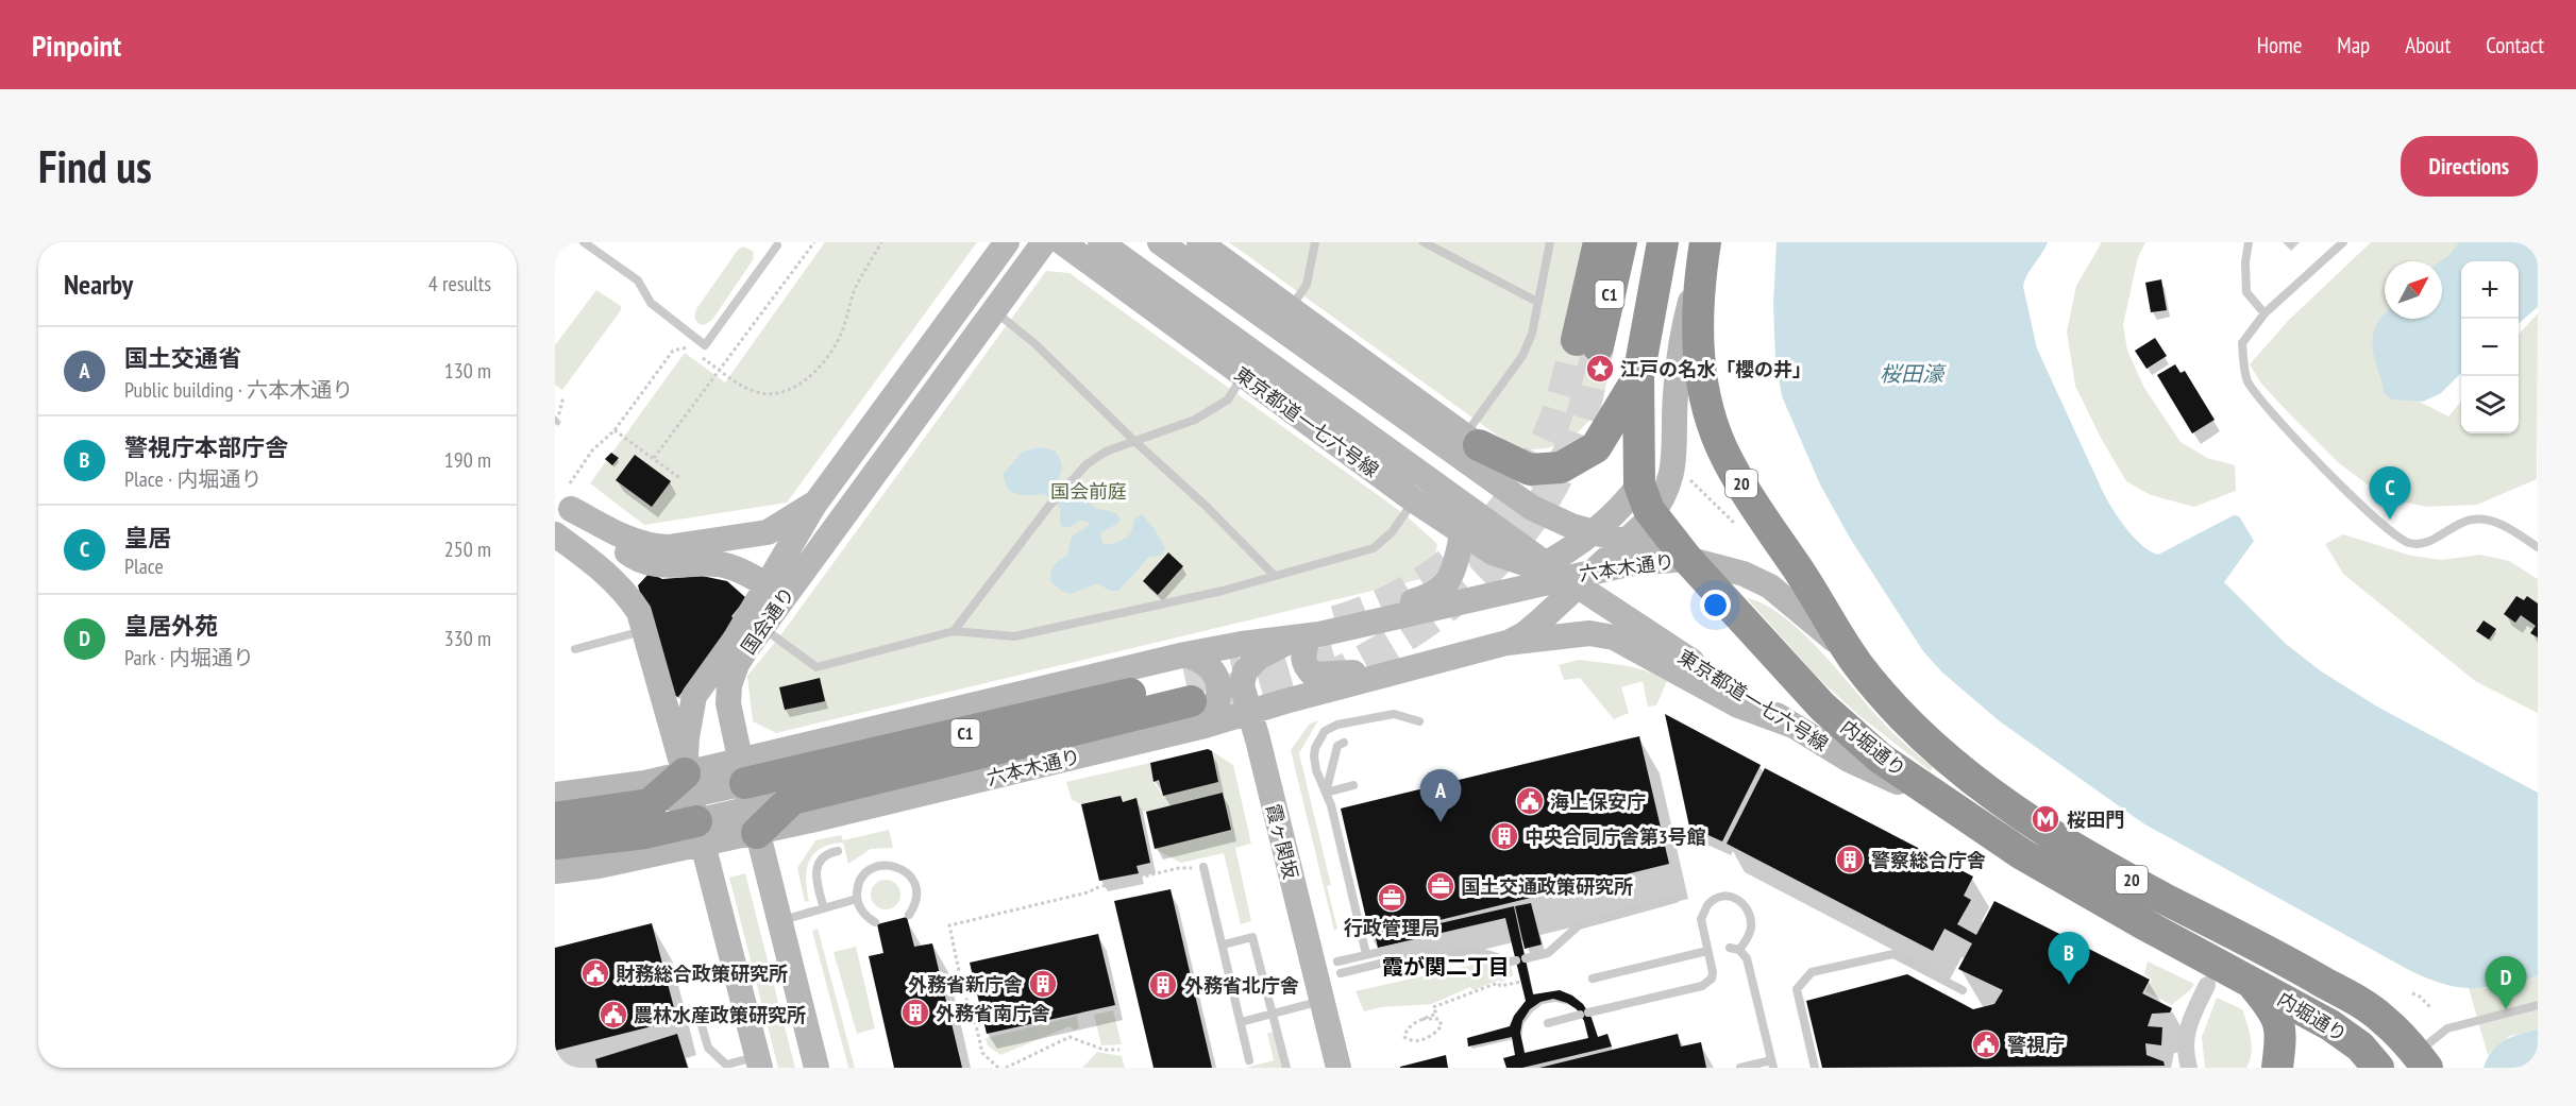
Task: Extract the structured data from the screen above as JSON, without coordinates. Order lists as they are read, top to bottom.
{
  "streets": {
    "highway": ["C1", "20", "内堀通り"],
    "main road": [
      "東京都道一七六号線",
      "六本木通り",
      "国会通り",
      "霞ヶ関坂"
    ]
  },
  "crossings": [
    ["C1", "六本木通り"],
    ["C1", "国会通り"],
    ["東京都道一七六号線", "六本木通り"],
    ["東京都道一七六号線", "内堀通り"],
    ["20", "内堀通り"],
    ["六本木通り", "国会通り"],
    ["六本木通り", "内堀通り"],
    ["六本木通り", "霞ヶ関坂"]
  ],
  "districts": ["霞が関二丁目"],
  "water": ["桜田濠"],
  "parks": ["国会前庭"],
  "places": {
    "place": ["江戸の名水「櫻の井」"],
    "public building": [
      "海上保安庁",
      "財務総合政策研究所",
      "農林水産政策研究所",
      "警視庁"
    ],
    "metro station": ["桜田門"],
    "building": [
      "中央合同庁舎第3号館",
      "警察総合庁舎",
      "外務省新庁舎",
      "外務省北庁舎",
      "外務省南庁舎"
    ],
    "office": ["国土交通政策研究所", "行政管理局"]
  },
  "north": "top right",
  "page": {
    "header": "Pinpoint",
    "nav": [
      "Home",
      "Map",
      "About",
      "Contact"
    ],
    "buttons": "Directions",
    "title": "Find us",
    "heading": ["Nearby", "4 results"],
    "map_buttons": ["+", "−"],
    "list": [
      {
        "mark": "A",
        "name": "国土交通省",
        "note": "Public building · 六本木通り",
        "value": "130 m"
      },
      {
        "mark": "B",
        "name": "警視庁本部庁舎",
        "note": "Place · 内堀通り",
        "value": "190 m"
      },
      {
        "mark": "C",
        "name": "皇居",
        "note": "Place",
        "value": "250 m"
      },
      {
        "mark": "D",
        "name": "皇居外苑",
        "note": "Park · 内堀通り",
        "value": "330 m"
      }
    ],
    "pins": [
      "C",
      "A",
      "B",
      "D"
    ]
  }
}
